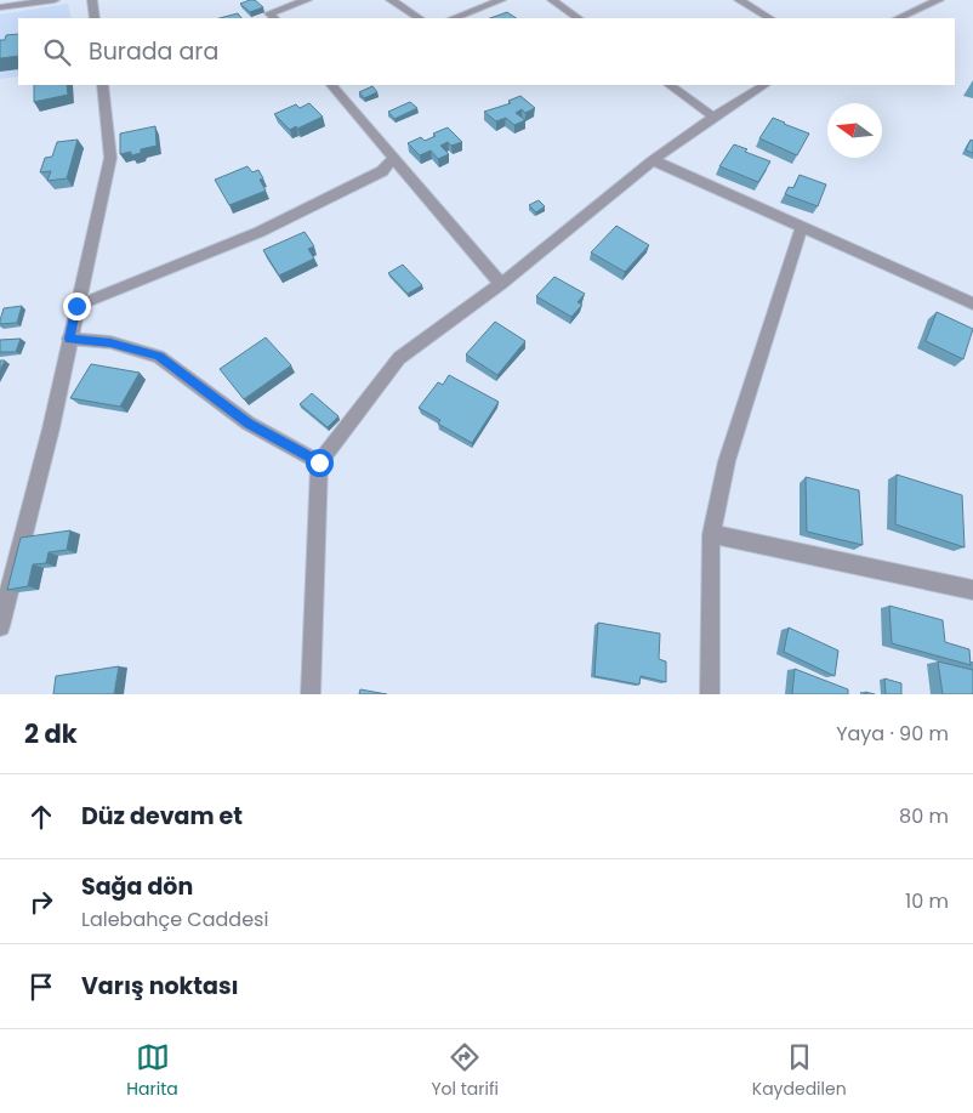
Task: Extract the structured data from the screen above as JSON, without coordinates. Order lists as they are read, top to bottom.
{
  "north": "left",
  "page": {
    "search": "Burada ara",
    "heading": ["2 dk", "Yaya · 90 m"],
    "list": [
      ["Düz devam et", "80 m"],
      ["Sağa dön", "Lalebahçe Caddesi", "10 m"],
      "Varış noktası"
    ],
    "nav": ["Harita", "Yol tarifi", "Kaydedilen"]
  }
}
